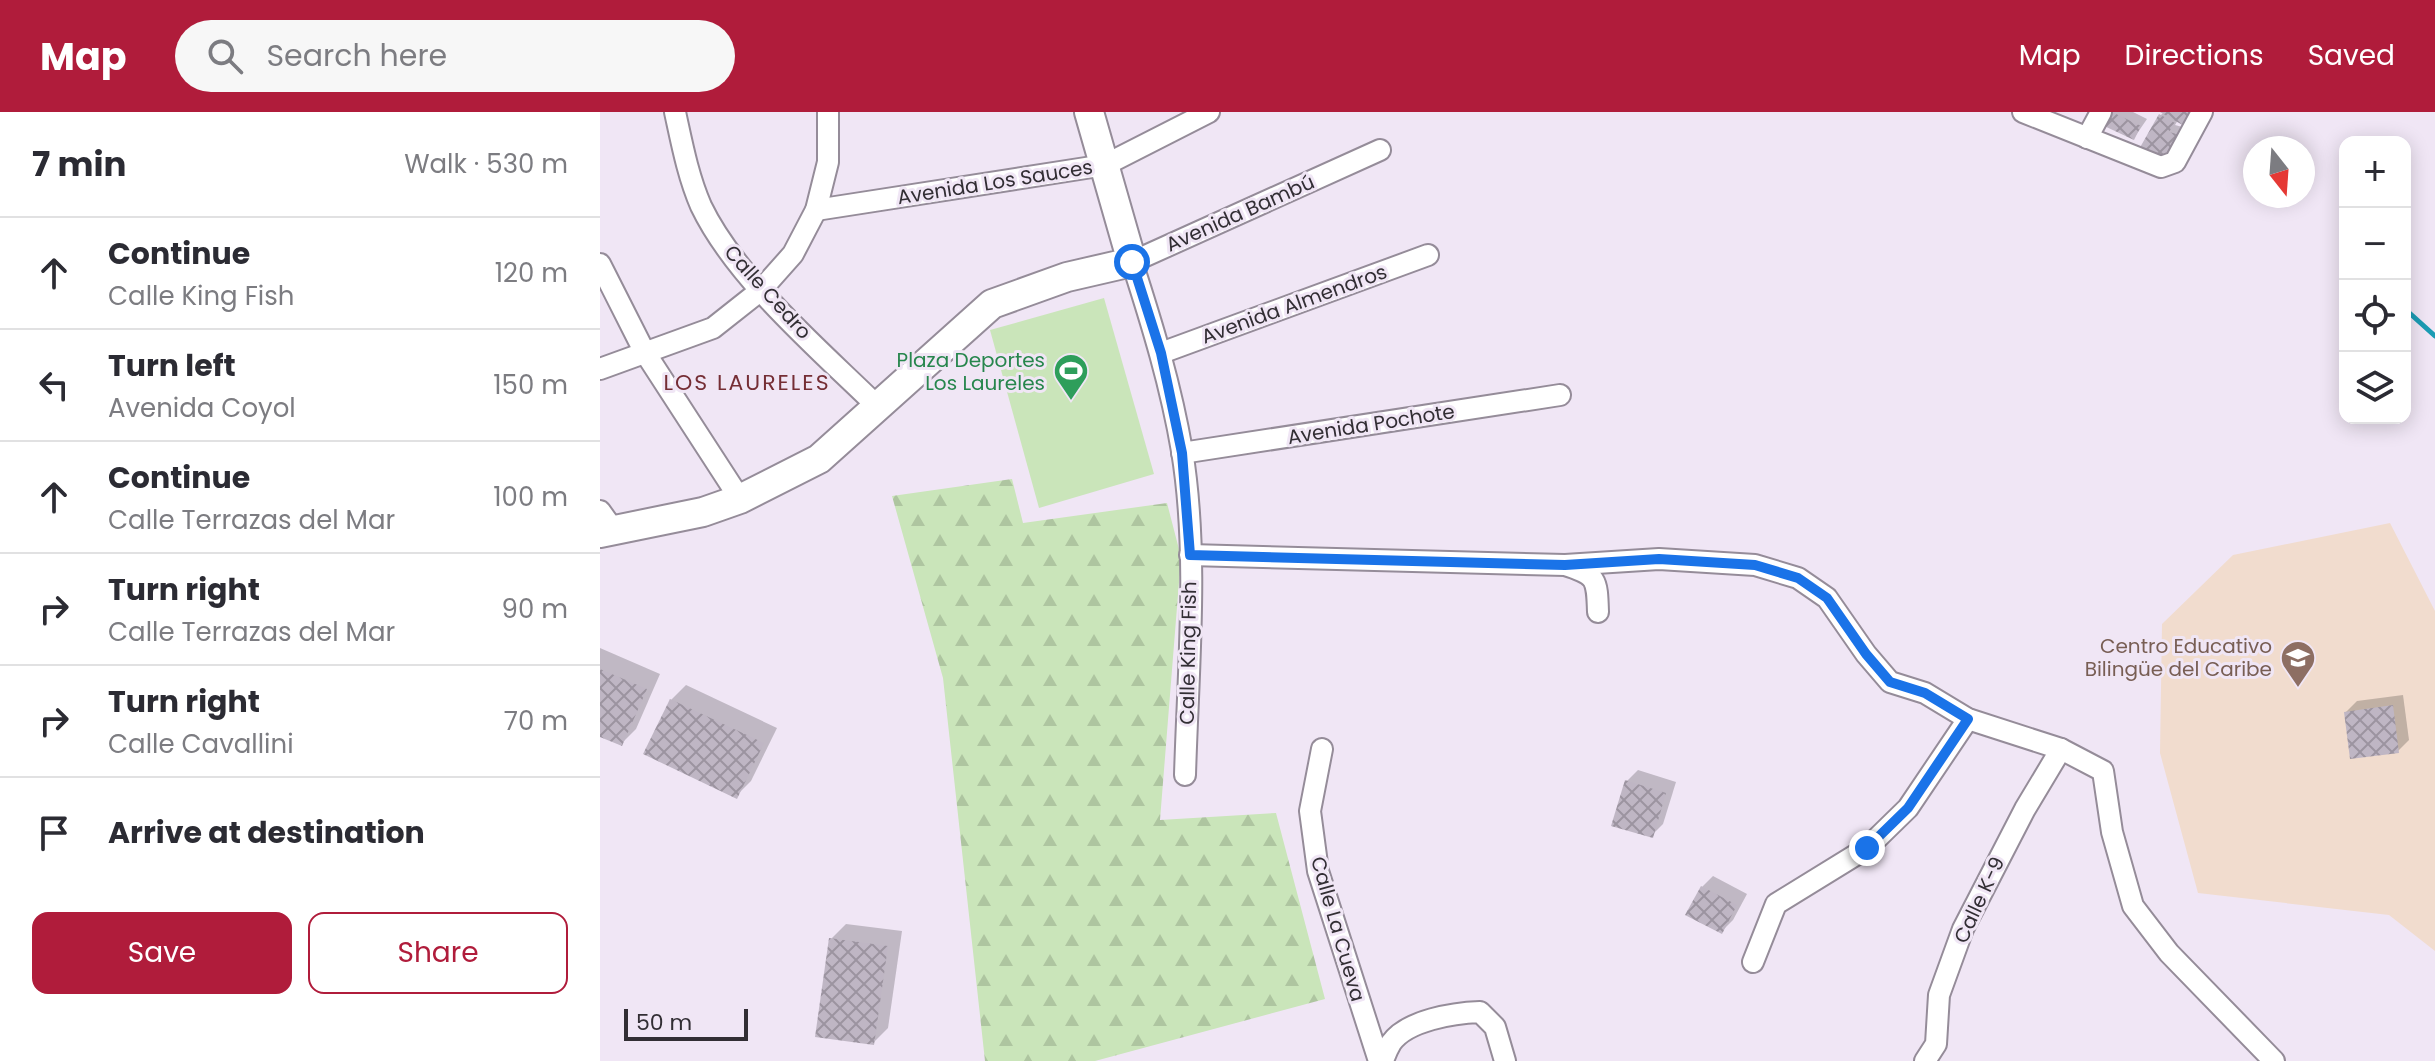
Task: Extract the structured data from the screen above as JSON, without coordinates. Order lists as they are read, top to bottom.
{
  "streets": {
    "street": [
      "Avenida Los Sauces",
      "Avenida Bambú",
      "Calle Cedro",
      "Avenida Almendros",
      "Avenida Pochote",
      "Calle King Fish",
      "Calle K-9",
      "Calle La Cueva"
    ]
  },
  "crossings": [
    ["Avenida Los Sauces", "Calle King Fish"],
    ["Avenida Bambú", "Calle Cedro"],
    ["Avenida Bambú", "Calle King Fish"],
    ["Avenida Almendros", "Calle King Fish"],
    ["Avenida Pochote", "Calle King Fish"]
  ],
  "districts": ["LOS LAURELES"],
  "places": {
    "sports": ["Plaza Deportes Los Laureles"],
    "school or university": ["Centro Educativo Bilingüe del Caribe"]
  },
  "scale_bar": "50 m",
  "north": "bottom",
  "page": {
    "header": "Map",
    "search": "Search here",
    "nav": ["Map", "Directions", "Saved"],
    "heading": ["7 min", "Walk · 530 m"],
    "map_buttons": ["+", "−"],
    "list": [
      ["Continue", "Calle King Fish", "120 m"],
      ["Turn left", "Avenida Coyol", "150 m"],
      ["Continue", "Calle Terrazas del Mar", "100 m"],
      ["Turn right", "Calle Terrazas del Mar", "90 m"],
      ["Turn right", "Calle Cavallini", "70 m"],
      "Arrive at destination"
    ],
    "buttons": ["Save", "Share"],
    "scale": "50 m"
  }
}
